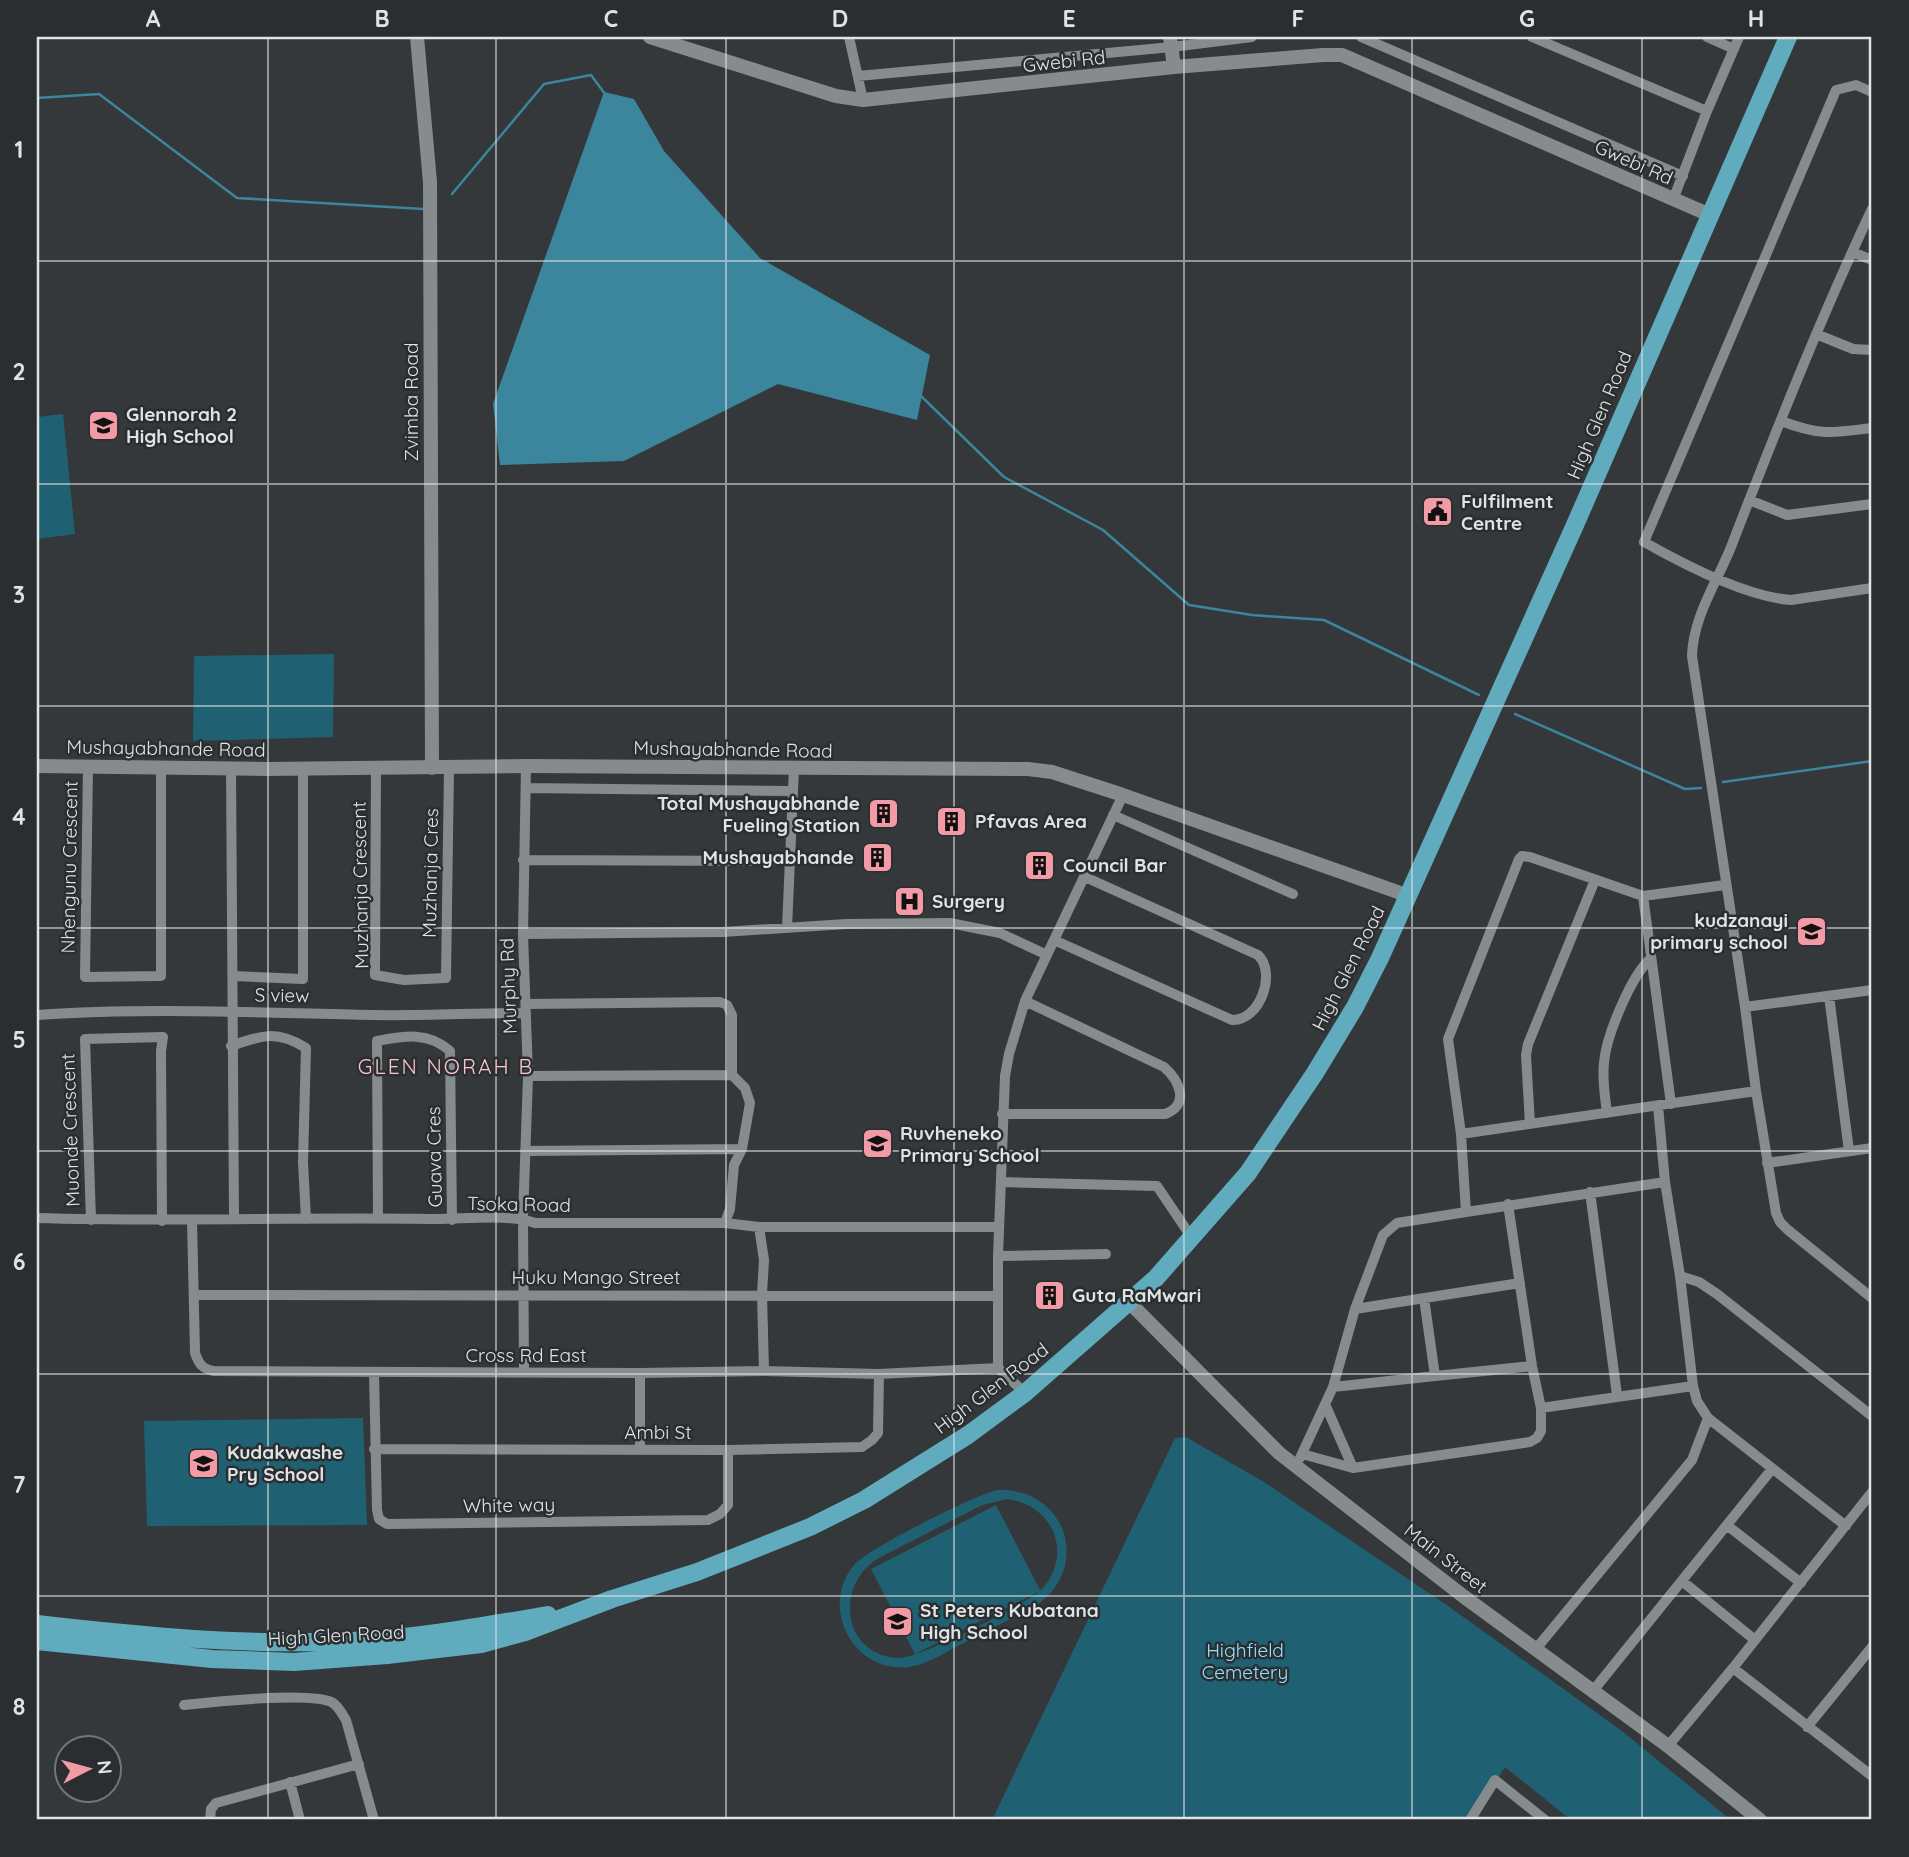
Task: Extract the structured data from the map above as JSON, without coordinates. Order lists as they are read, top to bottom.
{
  "streets": {
    "main road": ["High Glen Road"],
    "street": [
      "Gwebi Rd",
      "Zvimba Road",
      "Mushayabhande Road",
      "Nhengunu Crescent",
      "Muzhanja Cres",
      "Muzhanja Crescent",
      "Murphy Rd",
      "S view",
      "Muonde Crescent",
      "Guava Cres",
      "Tsoka Road",
      "Huku Mango Street",
      "Cross Rd East",
      "Ambi St",
      "White way",
      "Main Street"
    ]
  },
  "crossings": [
    ["Gwebi Rd", "High Glen Road"],
    ["Zvimba Road", "Mushayabhande Road"],
    ["High Glen Road", "Mushayabhande Road"],
    ["High Glen Road", "Main Street"],
    ["Mushayabhande Road", "Nhengunu Crescent"],
    ["Mushayabhande Road", "Muzhanja Cres"],
    ["Mushayabhande Road", "Muzhanja Crescent"],
    ["Mushayabhande Road", "Murphy Rd"],
    ["Muzhanja Cres", "Muzhanja Crescent"],
    ["Murphy Rd", "S view"],
    ["Murphy Rd", "Tsoka Road"],
    ["Murphy Rd", "Huku Mango Street"],
    ["Murphy Rd", "Cross Rd East"],
    ["Muonde Crescent", "Tsoka Road"],
    ["Guava Cres", "Tsoka Road"],
    ["Tsoka Road", "Cross Rd East"],
    ["Huku Mango Street", "Cross Rd East"],
    ["Cross Rd East", "Ambi St"],
    ["Cross Rd East", "White way"],
    ["Ambi St", "White way"]
  ],
  "districts": ["GLEN NORAH B"],
  "parks": ["Highfield Cemetery"],
  "places": {
    "school or university": [
      "Glennorah 2 High School",
      "kudzanayi primary school",
      "Ruvheneko Primary School",
      "Kudakwashe Pry School",
      "St Peters Kubatana High School"
    ],
    "public building": ["Fulfilment Centre"],
    "building": [
      "Total Mushayabhande Fueling Station",
      "Pfavas Area",
      "Mushayabhande",
      "Council Bar",
      "Guta RaMwari"
    ],
    "hospital": ["Surgery"]
  },
  "north": "right",
  "grid": {
    "columns": [
      "A",
      "B",
      "C",
      "D",
      "E",
      "F",
      "G",
      "H"
    ],
    "rows": [
      "1",
      "2",
      "3",
      "4",
      "5",
      "6",
      "7",
      "8"
    ]
  }
}
